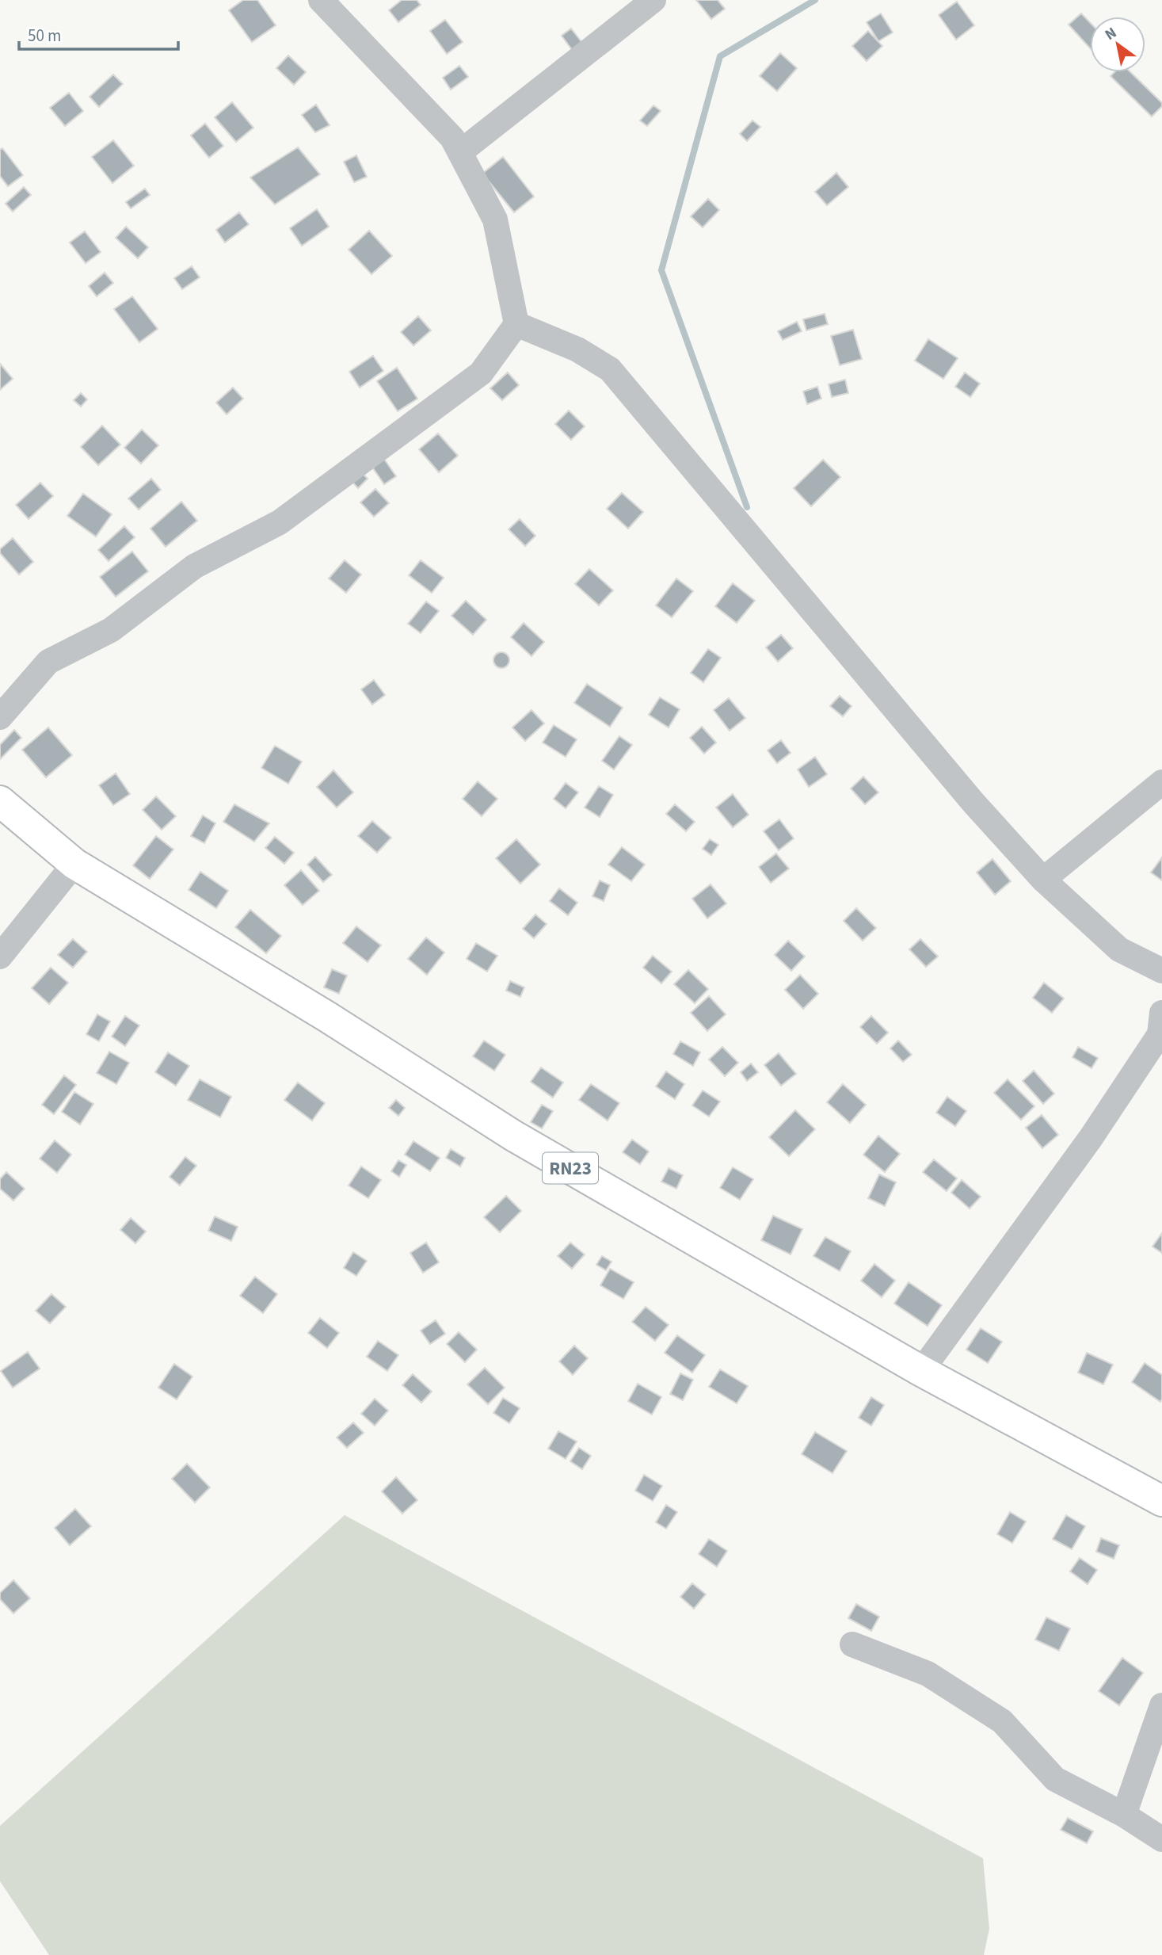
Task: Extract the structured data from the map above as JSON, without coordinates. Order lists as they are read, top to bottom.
{
  "streets": {
    "main road": ["RN23"]
  },
  "scale_bar": "50 m",
  "north": "top left"
}
